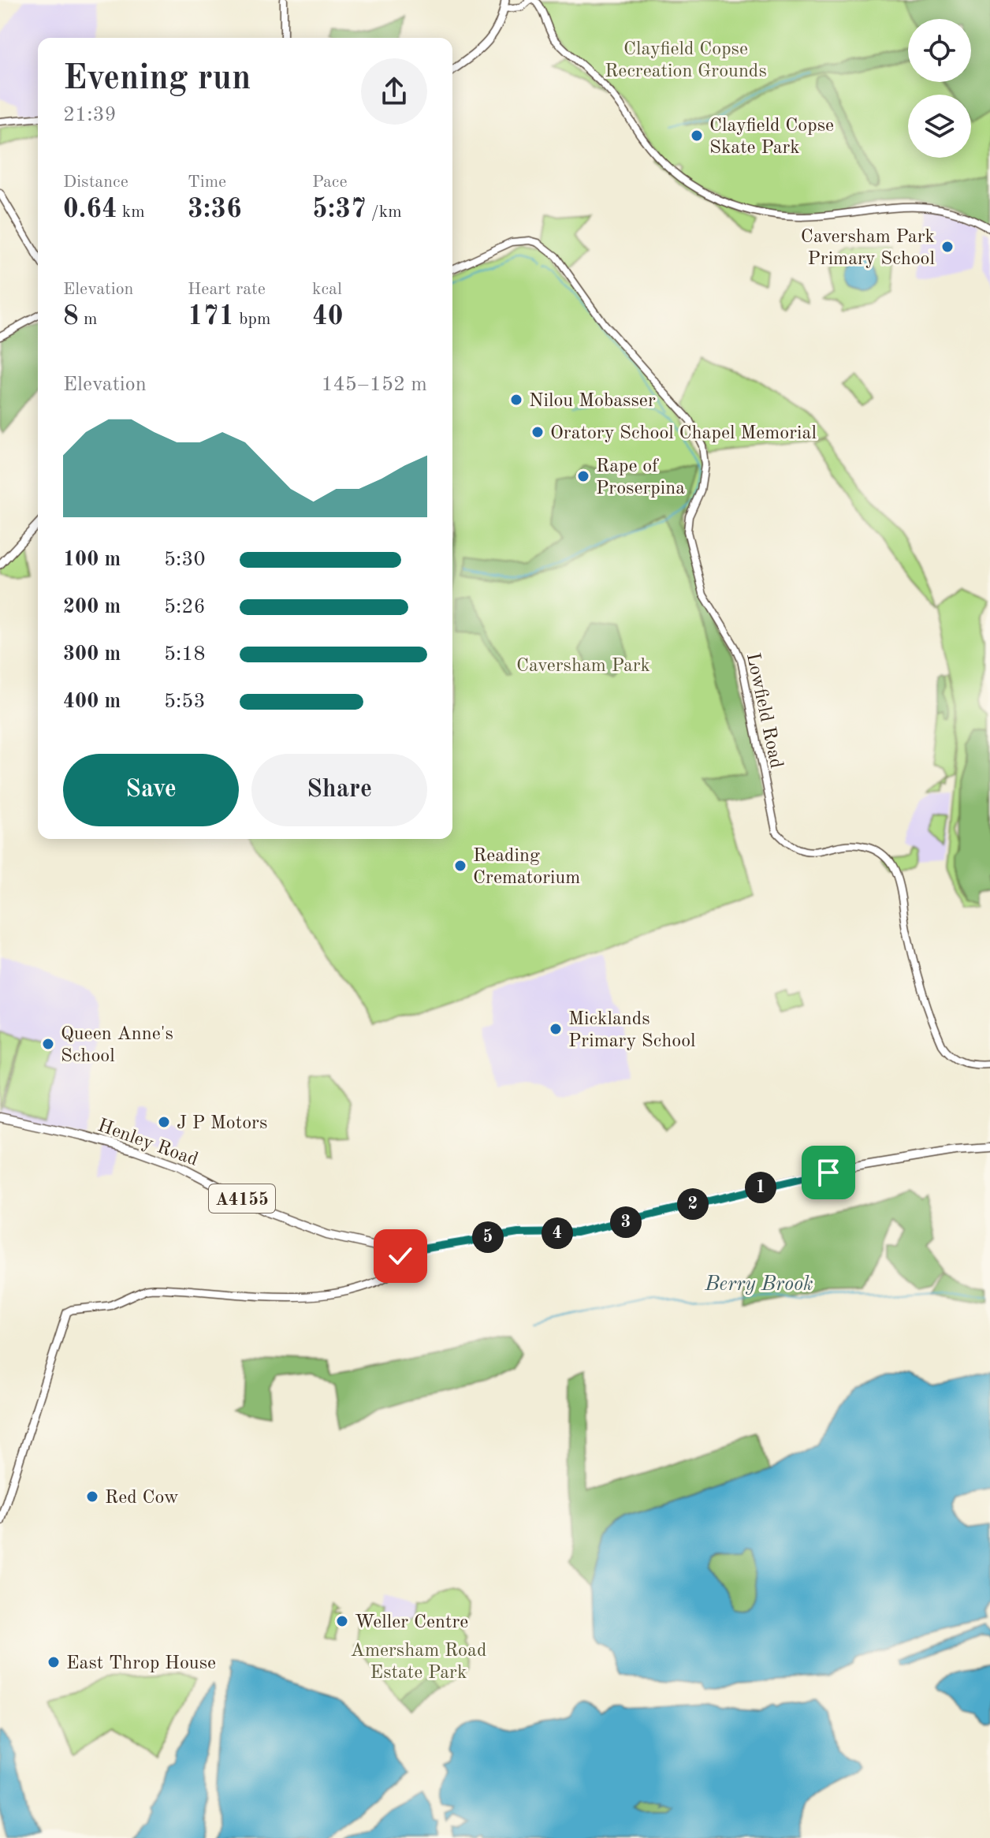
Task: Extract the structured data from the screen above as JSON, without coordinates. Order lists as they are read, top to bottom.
{
  "streets": {
    "main road": ["Henley Road", "A4155"],
    "street": ["Lowfield Road"]
  },
  "water": ["Berry Brook"],
  "parks": ["Clayfield Copse Recreation Grounds", "Caversham Park", "Amersham Road Estate Park"],
  "places": [
    "Clayfield Copse Skate Park",
    "Caversham Park Primary School",
    "Nilou Mobasser",
    "Oratory School Chapel Memorial",
    "Rape of Proserpina",
    "Reading Crematorium",
    "Micklands Primary School",
    "Queen Anne's School",
    "J P Motors",
    "Red Cow",
    "Weller Centre",
    "East Throp House"
  ],
  "page": {
    "heading": ["Evening run", "21:39"],
    "stats": [
      ["Distance", "0.64 km"],
      ["Time", "3:36"],
      ["Pace", "5:37 /km"],
      ["Elevation", "8 m"],
      ["Heart rate", "171 bpm"],
      ["kcal", "40"]
    ],
    "chart": ["Elevation", "145–152 m"],
    "list": [
      {
        "name": "100 m",
        "note": "5:30"
      },
      {
        "name": "200 m",
        "note": "5:26"
      },
      {
        "name": "300 m",
        "note": "5:18"
      },
      {
        "name": "400 m",
        "note": "5:53"
      }
    ],
    "buttons": ["Save", "Share"],
    "pins": [
      "1",
      "2",
      "3",
      "4",
      "5"
    ]
  }
}
